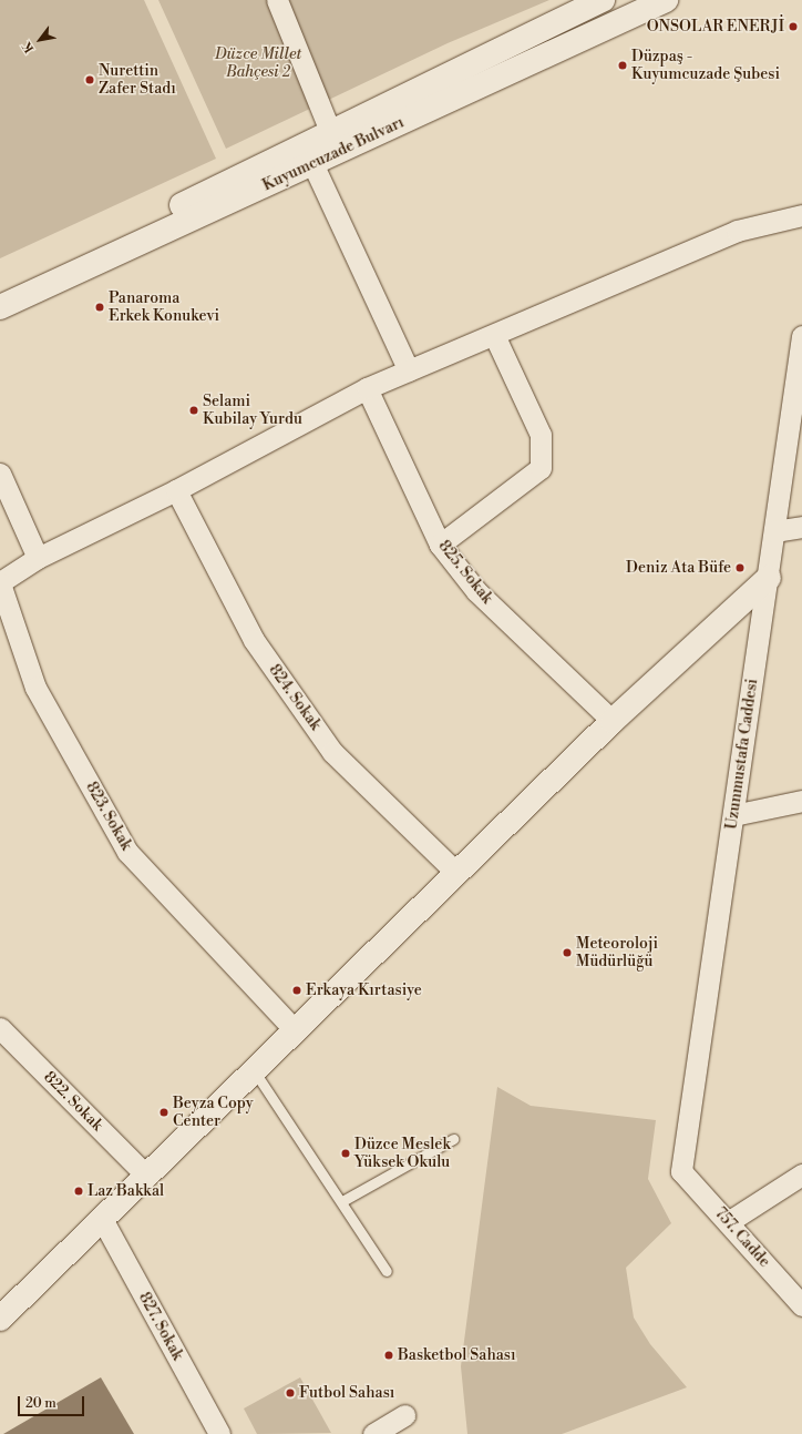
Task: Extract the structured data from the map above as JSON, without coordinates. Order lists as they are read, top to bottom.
{
  "streets": {
    "main road": ["Kuyumcuzade Bulvarı"],
    "street": [
      "825. Sokak",
      "824. Sokak",
      "Uzunmustafa Caddesi",
      "823. Sokak",
      "822. Sokak",
      "757. Cadde",
      "827. Sokak"
    ]
  },
  "crossings": [
    ["Uzunmustafa Caddesi", "757. Cadde"]
  ],
  "parks": ["Düzce Millet Bahçesi 2"],
  "places": [
    "ONSOLAR ENERJİ",
    "Düzpaş - Kuyumcuzade Şubesi",
    "Nurettin Zafer Stadı",
    "Panaroma Erkek Konukevi",
    "Selami Kubilay Yurdu",
    "Deniz Ata Büfe",
    "Meteoroloji Müdürlüğü",
    "Erkaya Kırtasiye",
    "Beyza Copy Center",
    "Düzce Meslek Yüksek Okulu",
    "Laz Bakkal",
    "Basketbol Sahası",
    "Futbol Sahası"
  ],
  "scale_bar": "20 m",
  "north": "bottom left"
}
